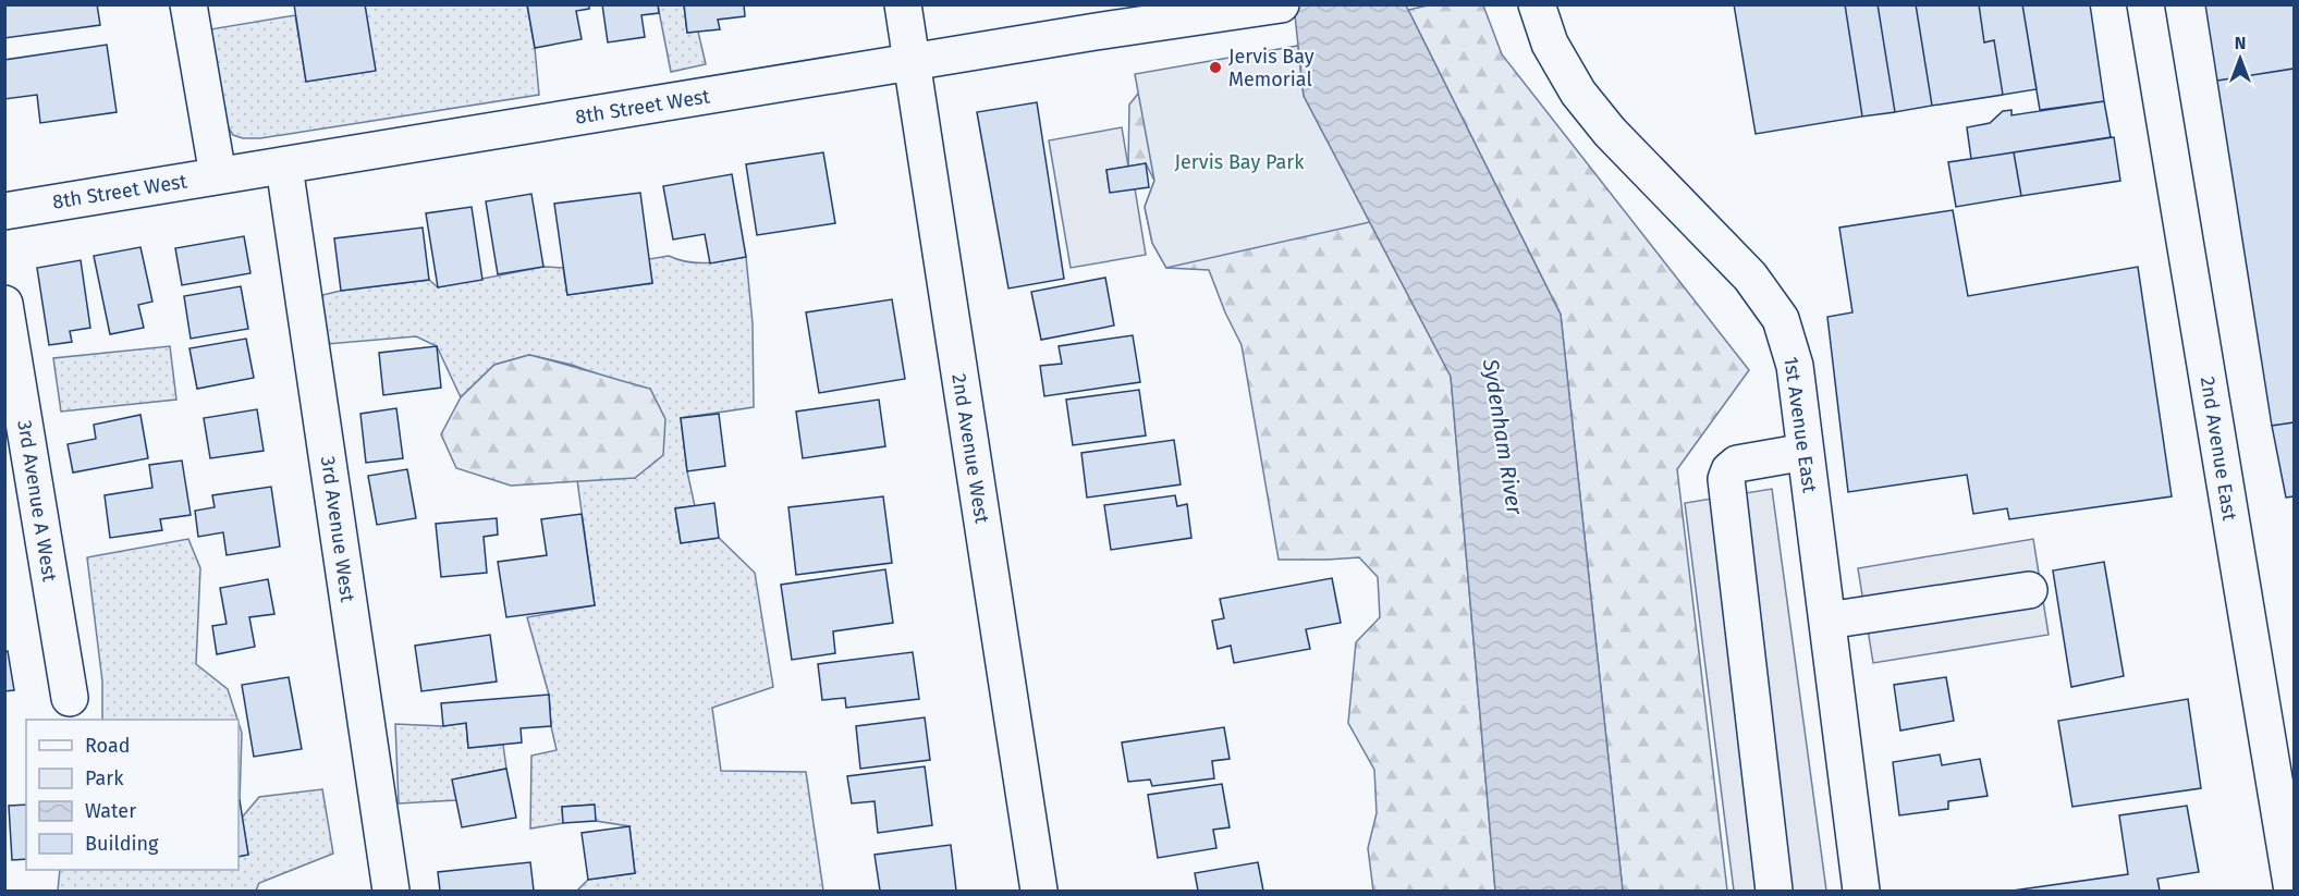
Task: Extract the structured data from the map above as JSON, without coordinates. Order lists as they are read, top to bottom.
{
  "streets": {
    "street": [
      "8th Street West",
      "1st Avenue East",
      "2nd Avenue West",
      "2nd Avenue East",
      "3rd Avenue A West",
      "3rd Avenue West"
    ]
  },
  "crossings": [
    ["8th Street West", "2nd Avenue West"],
    ["8th Street West", "3rd Avenue West"]
  ],
  "water": ["Sydenham River"],
  "parks": ["Jervis Bay Park"],
  "places": ["Jervis Bay Memorial"],
  "legend": [
    "Road",
    "Park",
    "Water",
    "Building"
  ],
  "north": "top"
}
